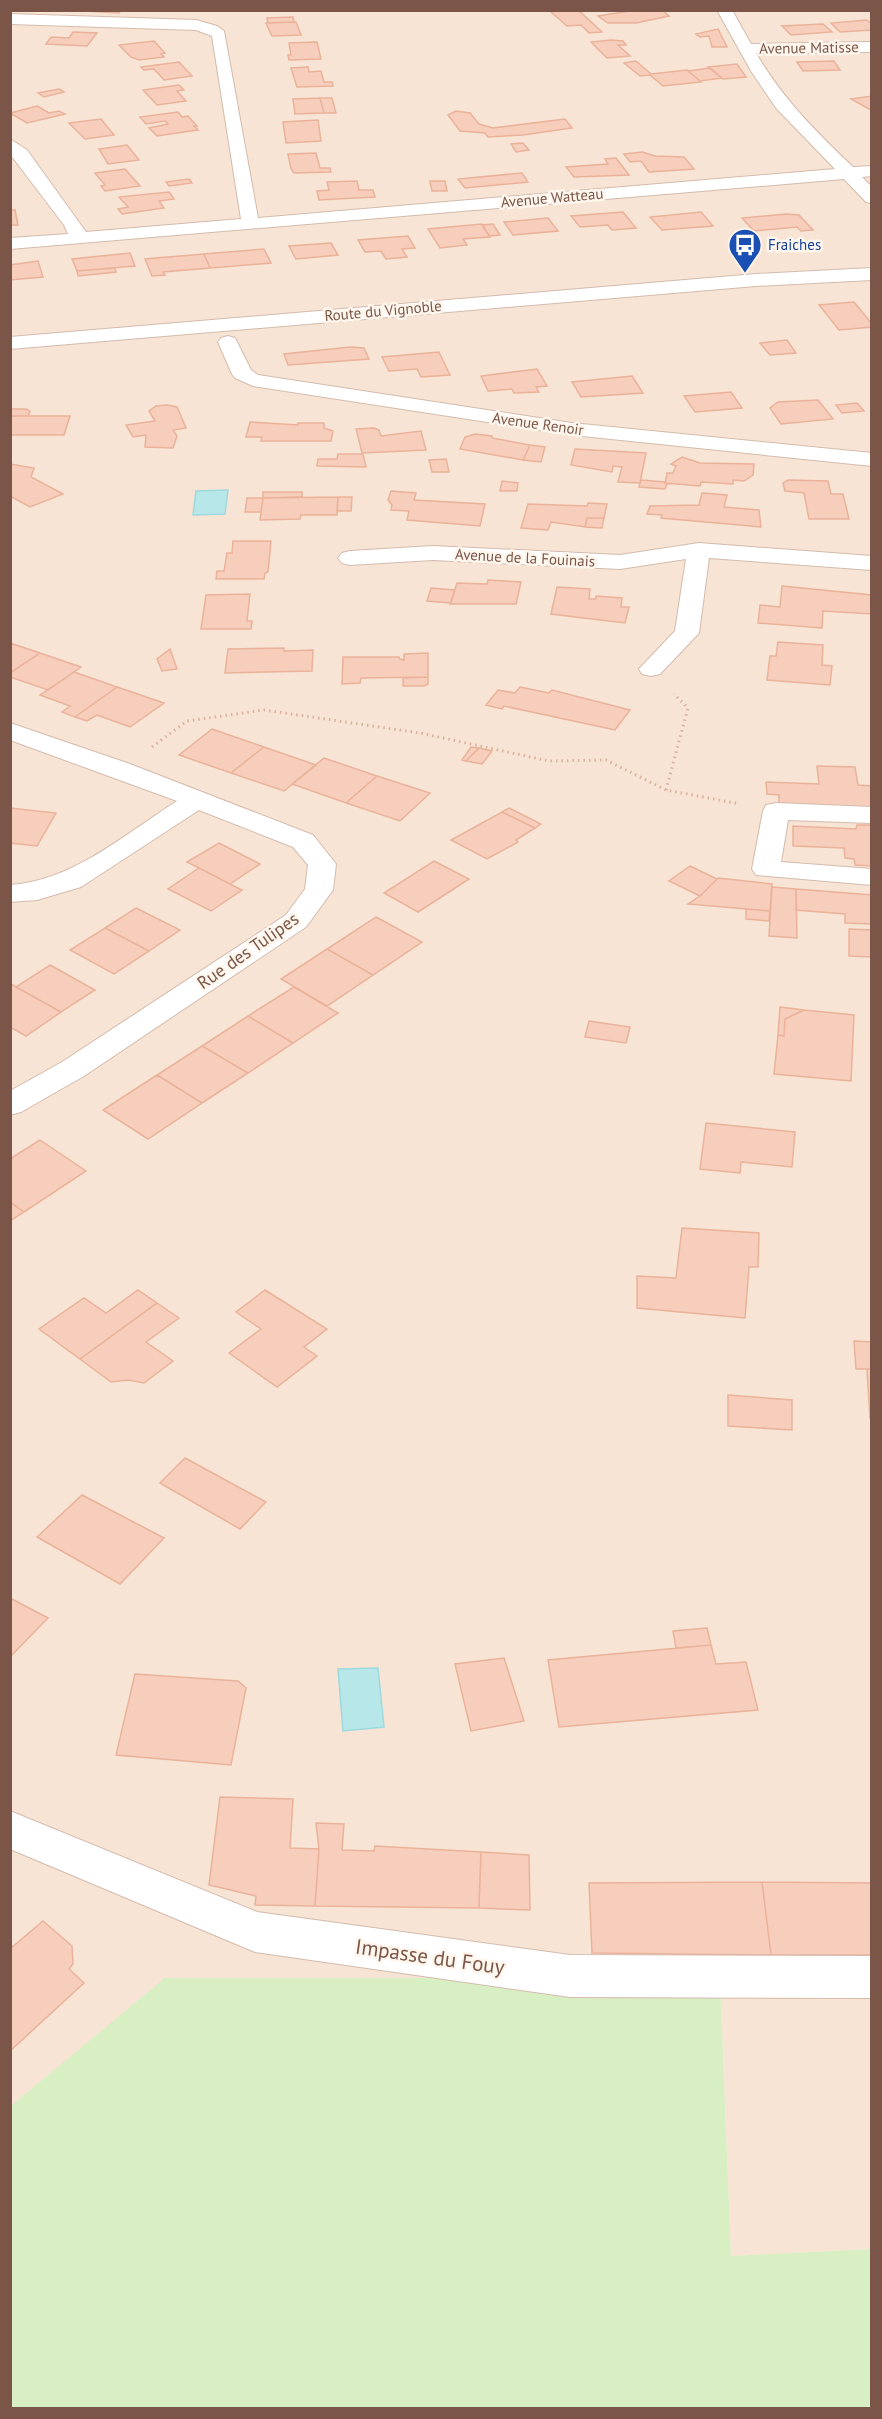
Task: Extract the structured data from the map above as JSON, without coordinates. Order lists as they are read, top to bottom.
{
  "streets": {
    "street": [
      "Avenue Matisse",
      "Avenue Watteau",
      "Route du Vignoble",
      "Avenue Renoir",
      "Avenue de la Fouinais",
      "Rue des Tulipes",
      "Impasse du Fouy"
    ]
  },
  "places": {
    "bus stop": ["Fraiches"]
  }
}
